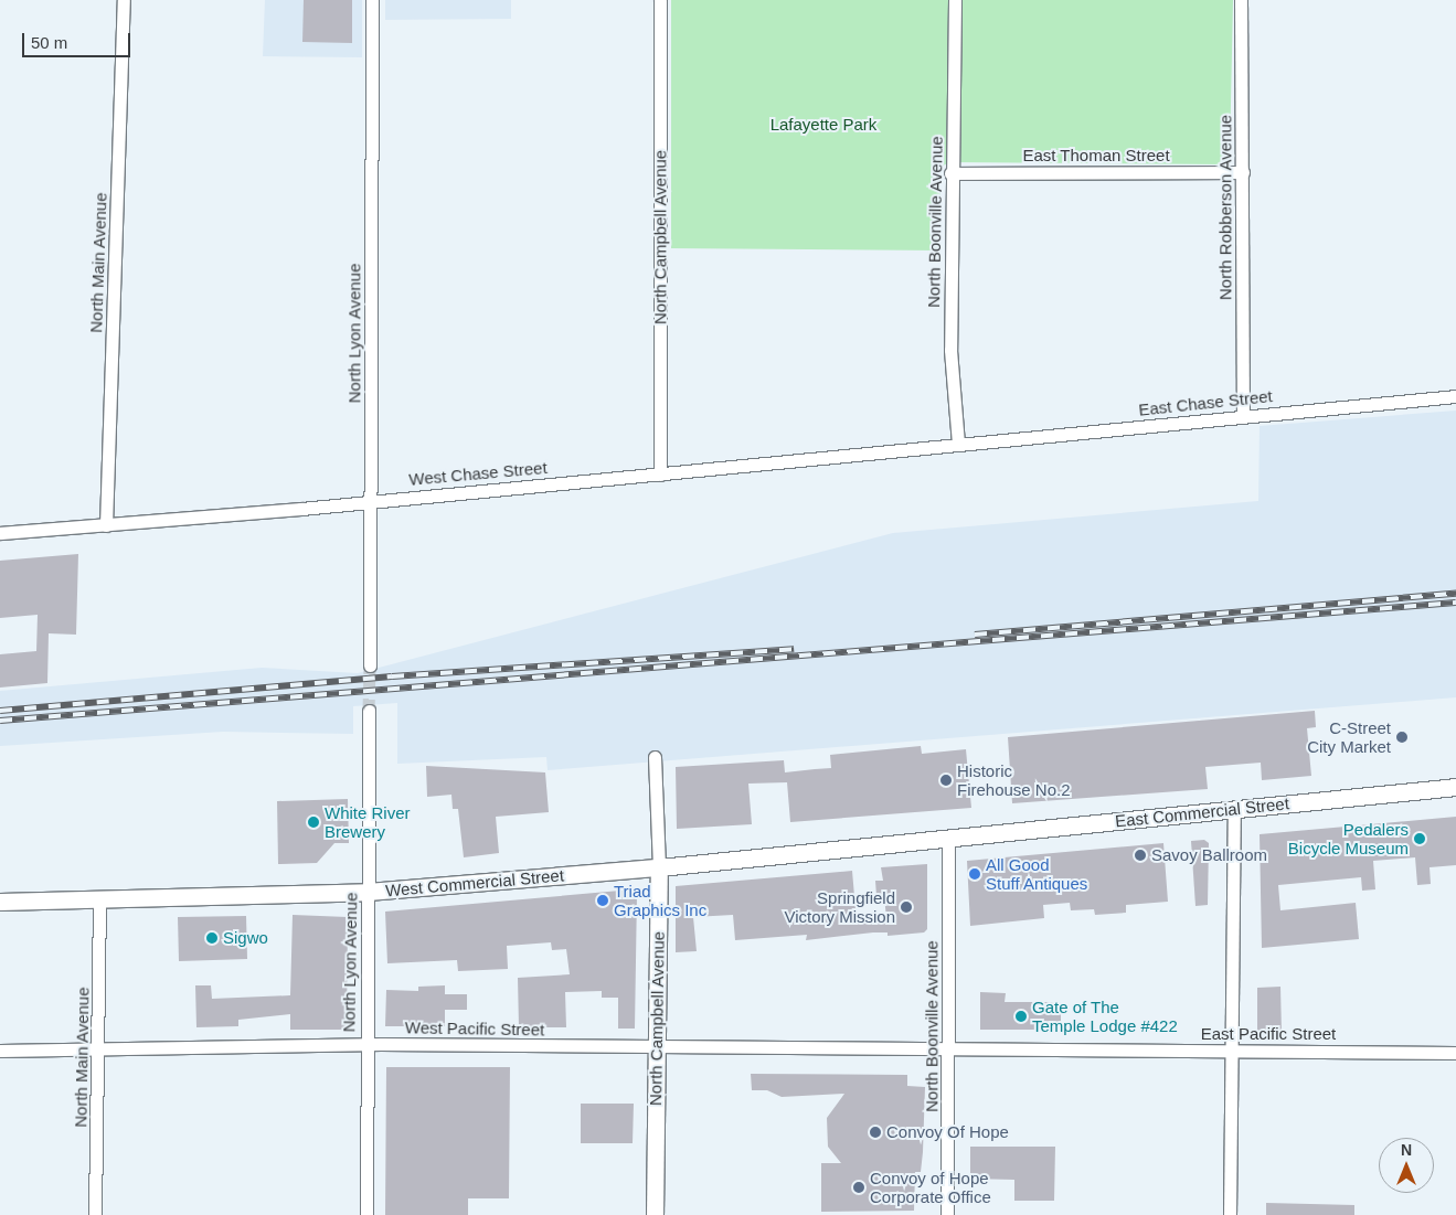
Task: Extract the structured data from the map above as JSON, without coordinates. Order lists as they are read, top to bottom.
{
  "streets": {
    "street": [
      "East Thoman Street",
      "North Robberson Avenue",
      "North Boonville Avenue",
      "North Campbell Avenue",
      "North Main Avenue",
      "North Lyon Avenue",
      "East Chase Street",
      "West Chase Street",
      "East Commercial Street",
      "West Commercial Street",
      "West Pacific Street",
      "East Pacific Street"
    ]
  },
  "crossings": [
    ["East Thoman Street", "North Robberson Avenue"],
    ["East Thoman Street", "North Boonville Avenue"],
    ["North Robberson Avenue", "East Chase Street"],
    ["North Boonville Avenue", "East Chase Street"],
    ["North Boonville Avenue", "West Chase Street"],
    ["North Boonville Avenue", "East Commercial Street"],
    ["North Boonville Avenue", "West Commercial Street"],
    ["North Boonville Avenue", "West Pacific Street"],
    ["North Boonville Avenue", "East Pacific Street"],
    ["North Campbell Avenue", "West Chase Street"],
    ["North Campbell Avenue", "West Commercial Street"],
    ["North Campbell Avenue", "West Pacific Street"],
    ["North Main Avenue", "West Chase Street"],
    ["North Main Avenue", "West Commercial Street"],
    ["North Main Avenue", "West Pacific Street"],
    ["North Lyon Avenue", "West Chase Street"],
    ["North Lyon Avenue", "West Commercial Street"],
    ["North Lyon Avenue", "West Pacific Street"],
    ["East Chase Street", "West Chase Street"],
    ["East Commercial Street", "West Commercial Street"],
    ["West Pacific Street", "East Pacific Street"]
  ],
  "parks": ["Lafayette Park"],
  "places": [
    "C-Street City Market",
    "Historic Firehouse No.2",
    "White River Brewery",
    "Pedalers Bicycle Museum",
    "Savoy Ballroom",
    "All Good Stuff Antiques",
    "Triad Graphics Inc",
    "Springfield Victory Mission",
    "Sigwo",
    "Gate of The Temple Lodge #422",
    "Convoy Of Hope",
    "Convoy of Hope Corporate Office"
  ],
  "scale_bar": "50 m",
  "north": "top"
}
